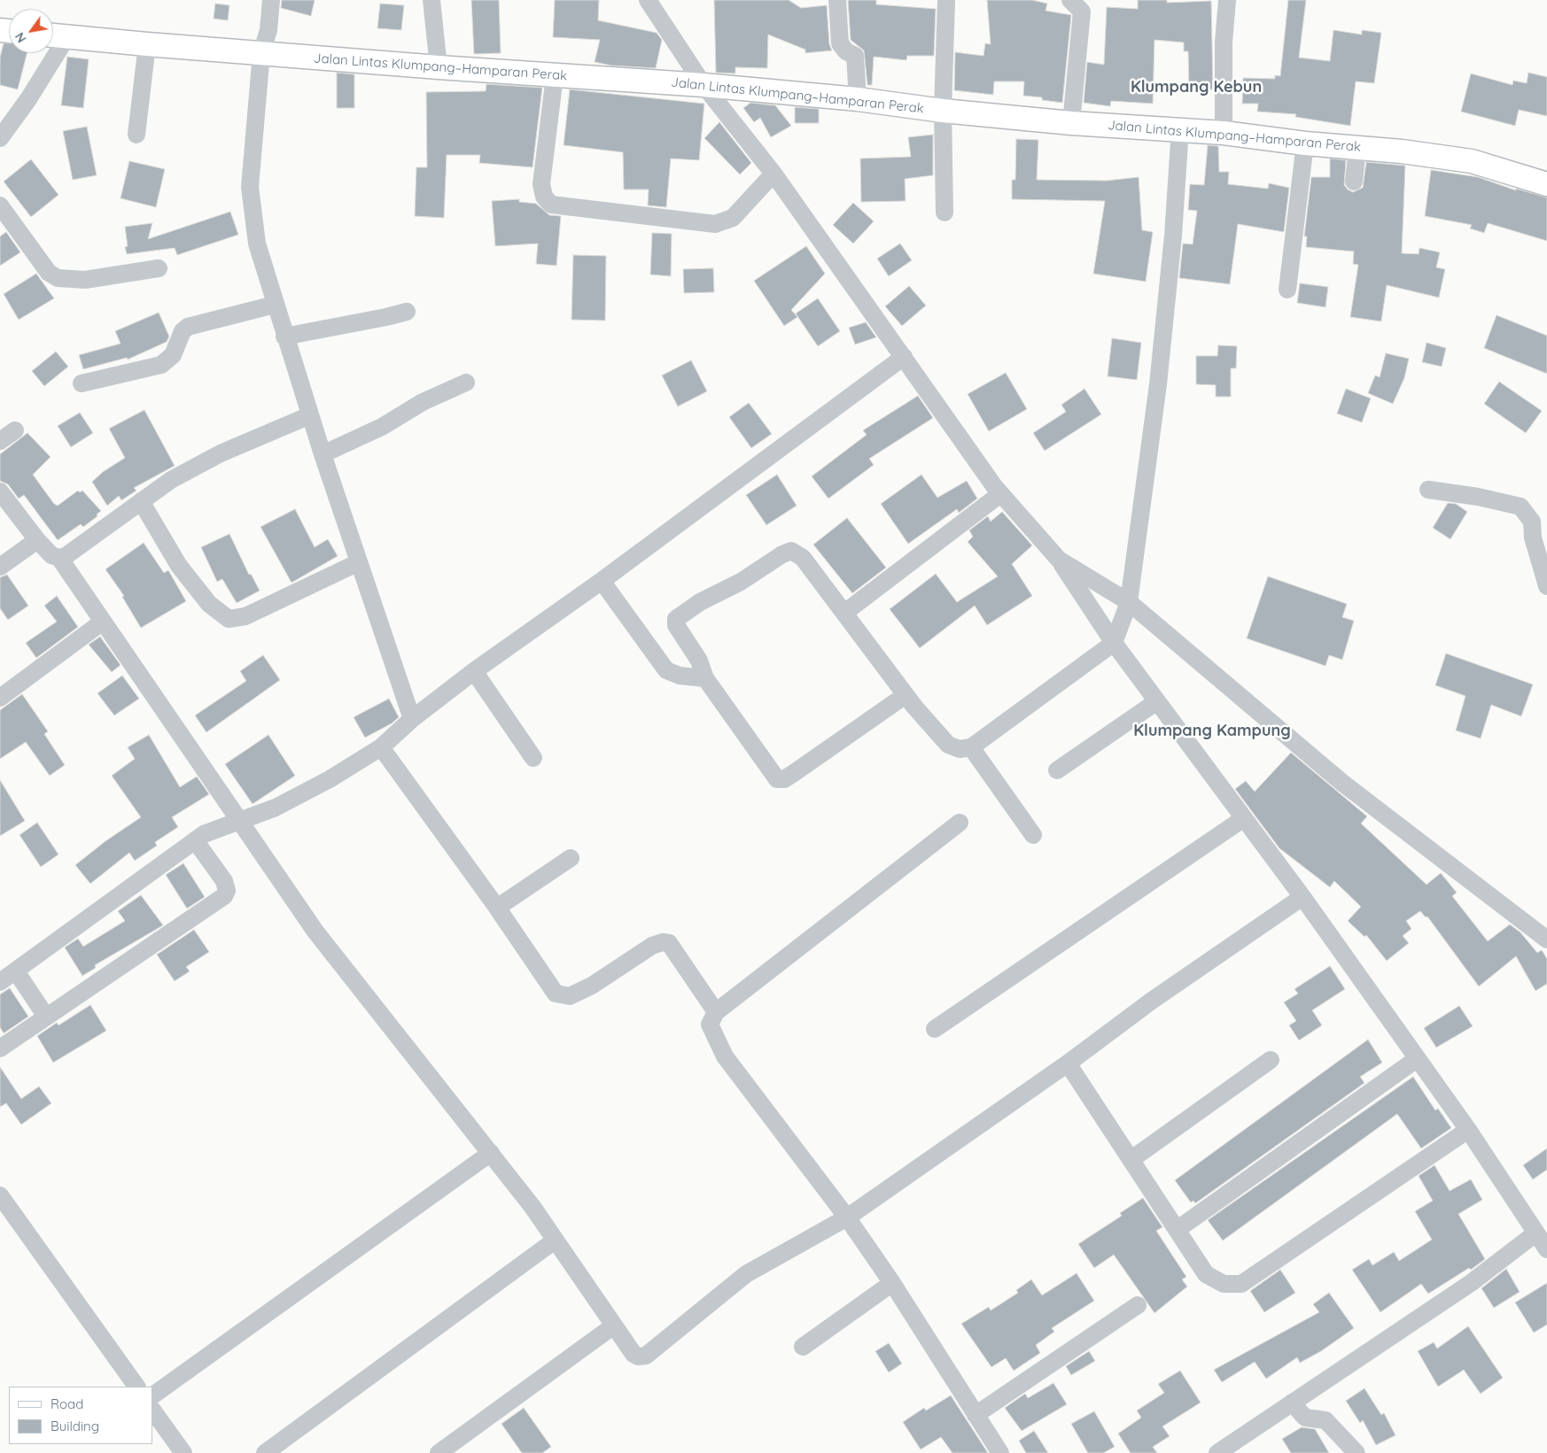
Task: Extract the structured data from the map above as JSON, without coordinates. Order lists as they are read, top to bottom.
{
  "streets": {
    "main road": ["Jalan Lintas Klumpang–Hamparan Perak"]
  },
  "districts": ["Klumpang Kebun", "Klumpang Kampung"],
  "legend": ["Road", "Building"],
  "north": "bottom left"
}
